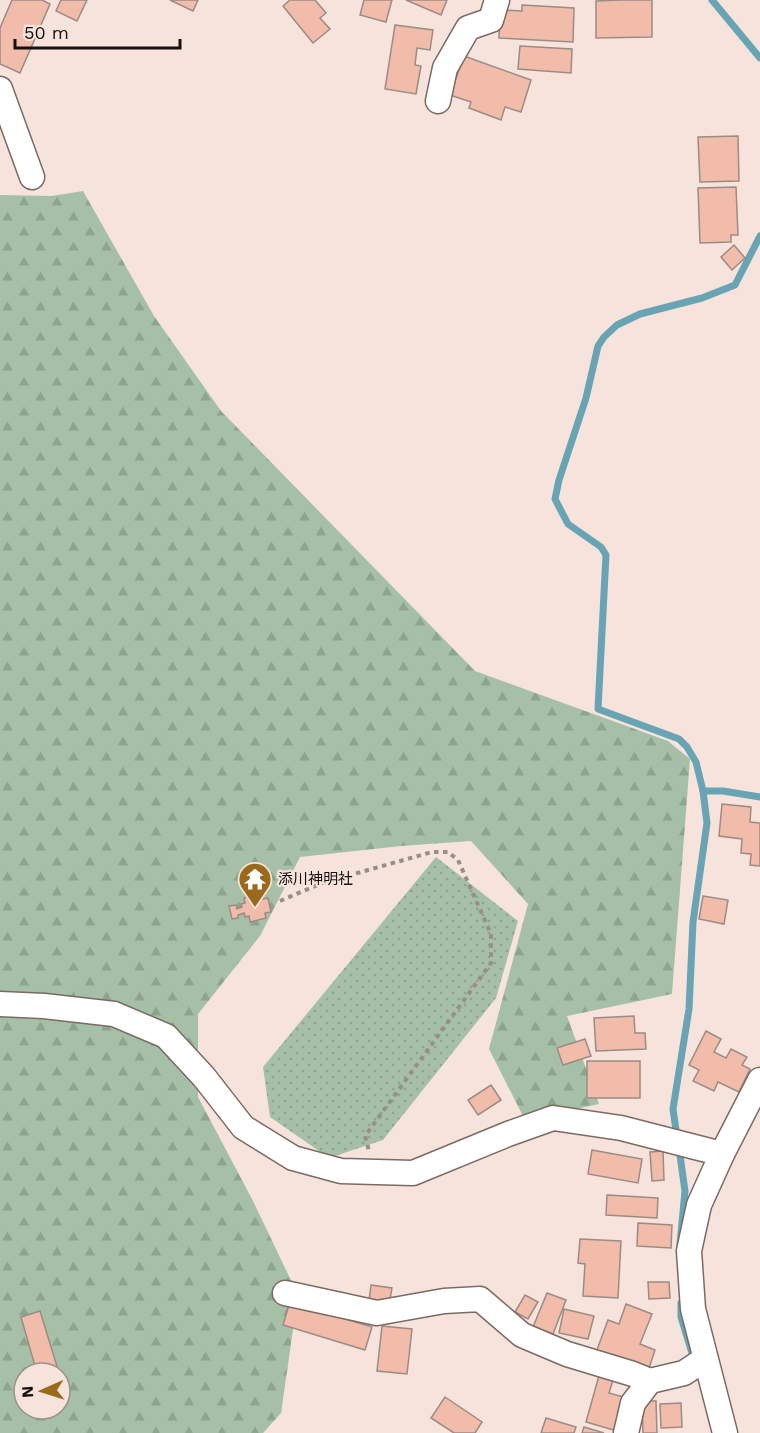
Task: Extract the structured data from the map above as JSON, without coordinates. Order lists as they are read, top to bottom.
{
  "places": {
    "temple": ["添川神明社"]
  },
  "scale_bar": "50 m",
  "north": "left"
}
